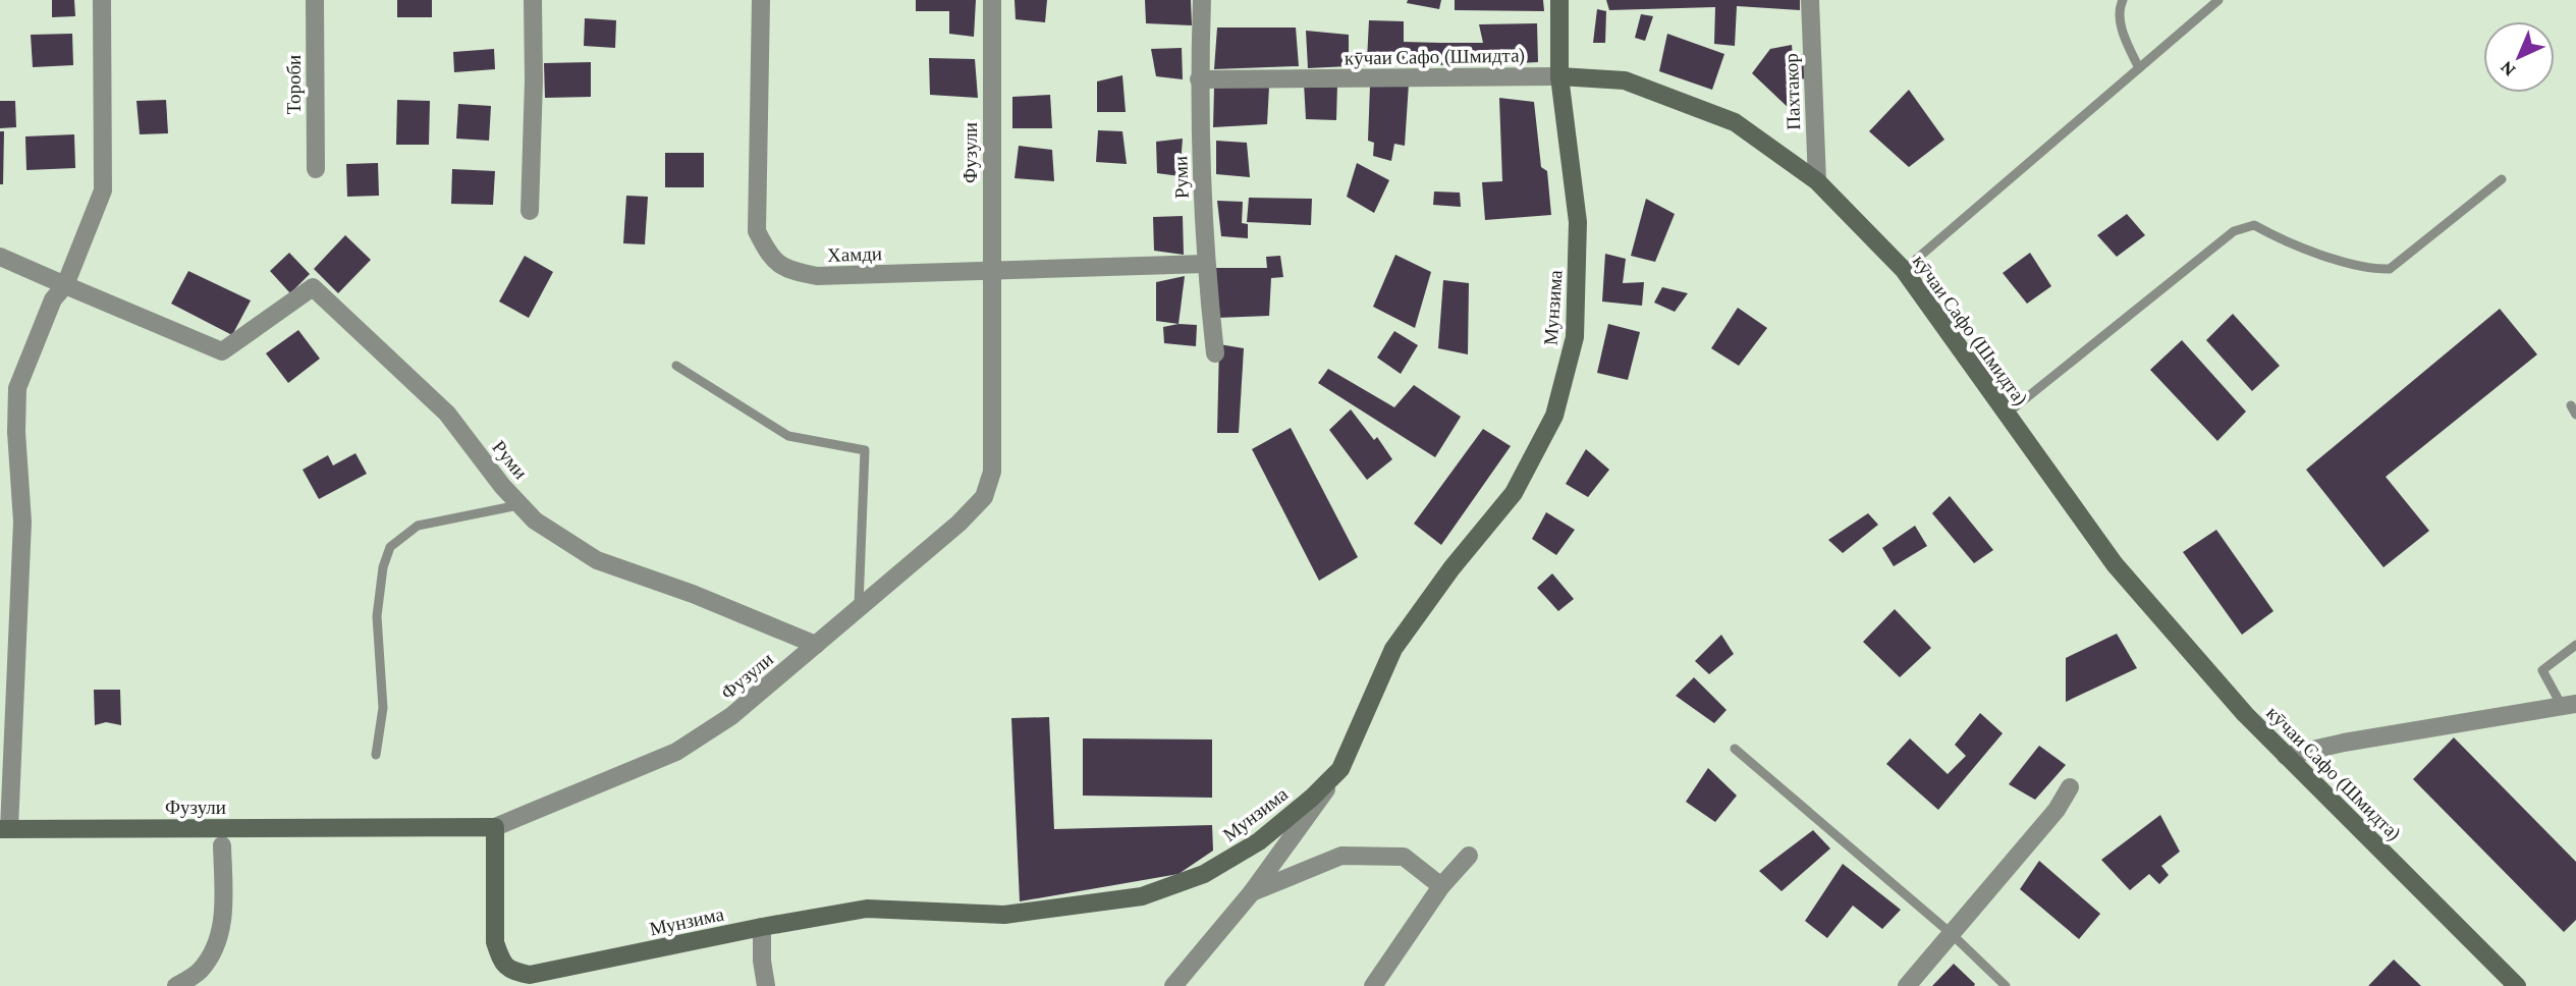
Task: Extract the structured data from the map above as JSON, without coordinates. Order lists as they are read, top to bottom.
{
  "streets": {
    "street": [
      "кӯчаи Сафо (Шмидта)",
      "Тороби",
      "Пахтакор",
      "Фузули",
      "Руми",
      "Хамди",
      "Мунзима"
    ]
  },
  "crossings": [
    ["кӯчаи Сафо (Шмидта)", "Пахтакор"],
    ["кӯчаи Сафо (Шмидта)", "Руми"],
    ["кӯчаи Сафо (Шмидта)", "Мунзима"],
    ["Фузули", "Руми"],
    ["Фузули", "Хамди"],
    ["Фузули", "Мунзима"],
    ["Руми", "Хамди"]
  ],
  "north": "bottom left"
}
